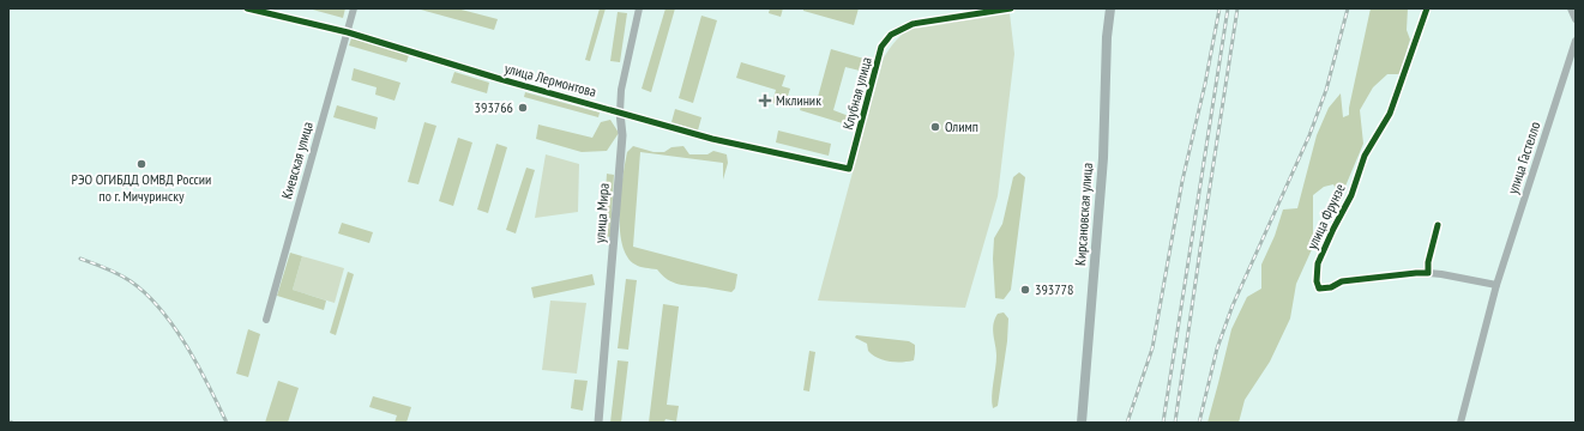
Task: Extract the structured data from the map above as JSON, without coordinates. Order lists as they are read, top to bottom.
{
  "streets": {
    "main road": ["Кирсановская улица"],
    "street": [
      "улица Лермонтова",
      "Клубная улица",
      "улица Гастелло",
      "Киевская улица",
      "улица Мира",
      "улица Фрунзе"
    ]
  },
  "crossings": [
    ["улица Лермонтова", "Клубная улица"],
    ["улица Лермонтова", "Киевская улица"],
    ["улица Лермонтова", "улица Мира"]
  ],
  "places": {
    "health": ["Мклиник"],
    "other": [
      "393766",
      "Олимп",
      "РЭО ОГИБДД ОМВД России по г. Мичуринску",
      "393778"
    ]
  }
}
